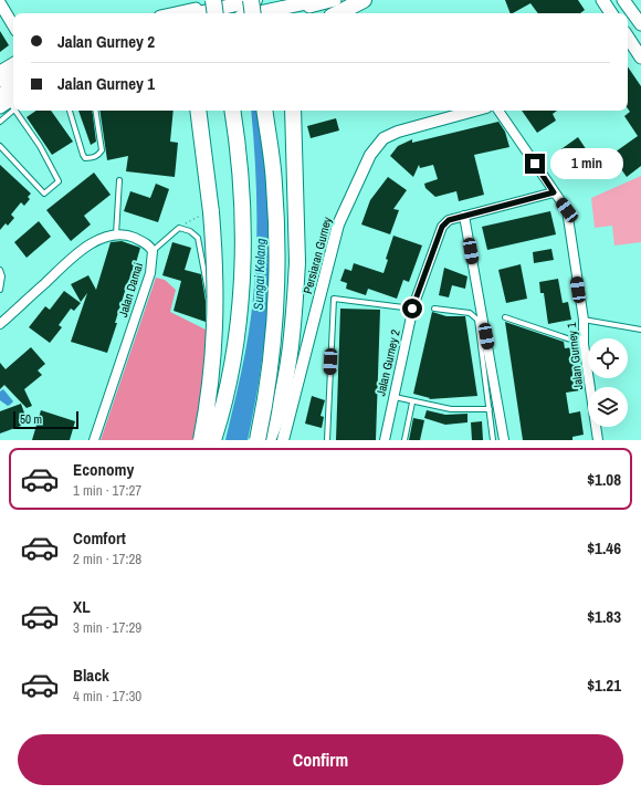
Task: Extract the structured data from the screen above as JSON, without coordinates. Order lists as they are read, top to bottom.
{
  "streets": {
    "street": [
      "Persiaran Gurney",
      "Jalan Damai",
      "Jalan Gurney 1",
      "Jalan Gurney 2"
    ]
  },
  "crossings": [
    ["Jalan Gurney 1", "Jalan Gurney 2"]
  ],
  "water": ["Sungai Kelang"],
  "scale_bar": "50 m",
  "page": {
    "banner": ["Jalan Gurney 2", "Jalan Gurney 1"],
    "bubble": "1 min",
    "scale": "50 m",
    "list": [
      {
        "name": "Economy",
        "note": "1 min · 17:27",
        "value": "$1.08"
      },
      {
        "name": "Comfort",
        "note": "2 min · 17:28",
        "value": "$1.46"
      },
      {
        "name": "XL",
        "note": "3 min · 17:29",
        "value": "$1.83"
      },
      {
        "name": "Black",
        "note": "4 min · 17:30",
        "value": "$1.21"
      }
    ],
    "buttons": "Confirm"
  }
}
